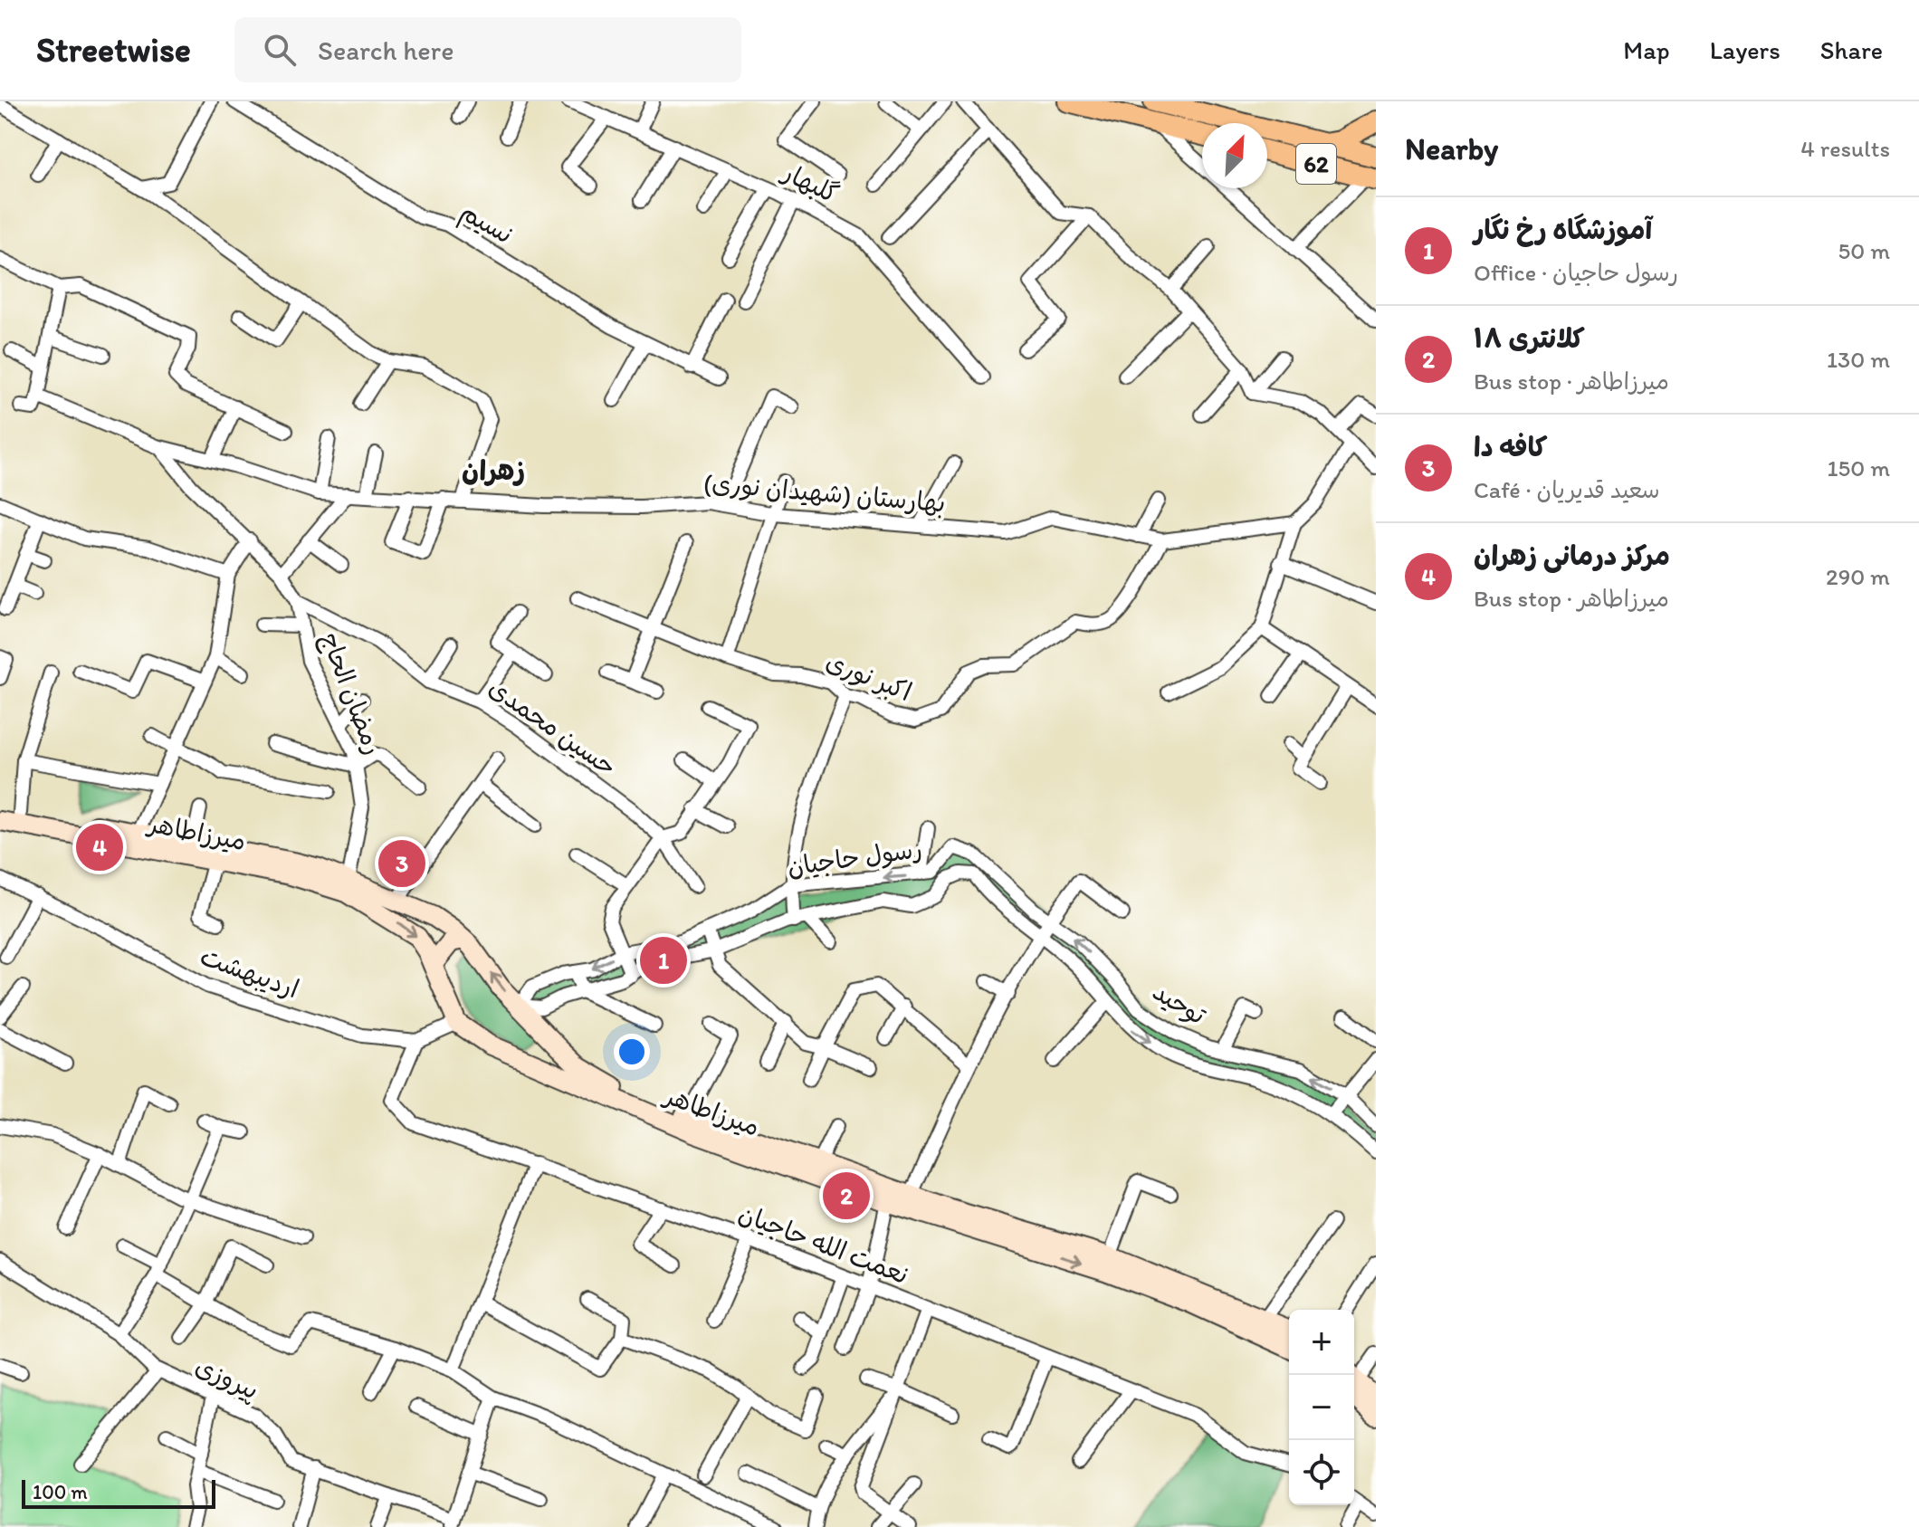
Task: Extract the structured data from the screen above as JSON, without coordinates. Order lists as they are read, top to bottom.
{
  "streets": {
    "main road": ["62", "میرزاطاهر"],
    "street": [
      "گلبهار",
      "نسیم",
      "بهارستان (شهیدان نوری)",
      "اکبر نوری",
      "رمضان الحاج",
      "حسین محمدی",
      "رسول حاجیان",
      "اردیبهشت",
      "توحید",
      "نعمت الله حاجیان",
      "پیروزی"
    ]
  },
  "crossings": [
    ["بهارستان (شهیدان نوری)", "اکبر نوری"],
    ["بهارستان (شهیدان نوری)", "رمضان الحاج"],
    ["رمضان الحاج", "حسین محمدی"],
    ["رمضان الحاج", "میرزاطاهر"],
    ["میرزاطاهر", "رسول حاجیان"],
    ["میرزاطاهر", "اردیبهشت"],
    ["رسول حاجیان", "توحید"],
    ["اردیبهشت", "نعمت الله حاجیان"]
  ],
  "districts": ["زهران"],
  "scale_bar": "100 m",
  "north": "top right",
  "page": {
    "header": "Streetwise",
    "search": "Search here",
    "nav": ["Map", "Layers", "Share"],
    "heading": ["Nearby", "4 results"],
    "list": [
      {
        "mark": "1",
        "name": "آموزشگاه رخ نگار",
        "note": "Office · رسول حاجیان",
        "value": "50 m"
      },
      {
        "mark": "2",
        "name": "کلانتری ۱۸",
        "note": "Bus stop · میرزاطاهر",
        "value": "130 m"
      },
      {
        "mark": "3",
        "name": "کافه دا",
        "note": "Café · سعید قدیریان",
        "value": "150 m"
      },
      {
        "mark": "4",
        "name": "مرکز درمانی زهران",
        "note": "Bus stop · میرزاطاهر",
        "value": "290 m"
      }
    ],
    "pins": [
      "4",
      "3",
      "1",
      "2"
    ],
    "map_buttons": ["+", "−"],
    "scale": "100 m"
  }
}
